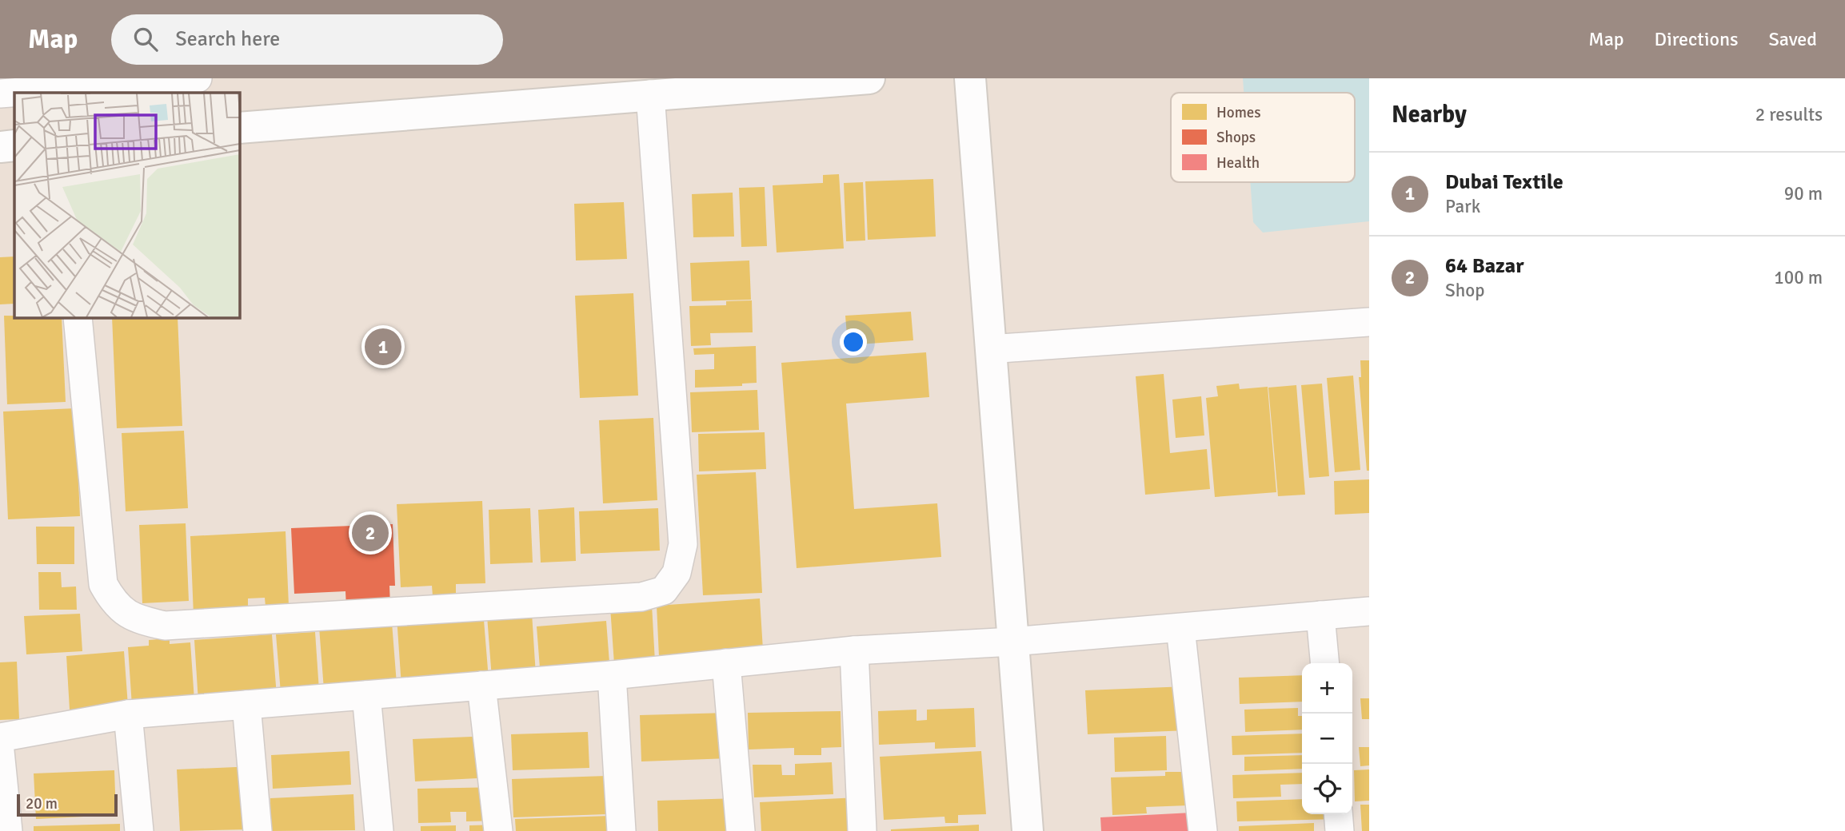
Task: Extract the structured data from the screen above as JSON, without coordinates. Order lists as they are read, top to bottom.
{
  "legend": ["Homes", "Shops", "Health"],
  "scale_bar": "20 m",
  "page": {
    "header": "Map",
    "search": "Search here",
    "nav": ["Map", "Directions", "Saved"],
    "heading": ["Nearby", "2 results"],
    "list": [
      {
        "mark": "1",
        "name": "Dubai Textile",
        "note": "Park",
        "value": "90 m"
      },
      {
        "mark": "2",
        "name": "64 Bazar",
        "note": "Shop",
        "value": "100 m"
      }
    ],
    "pins": ["1", "2"],
    "map_buttons": ["+", "−"],
    "scale": "20 m"
  }
}
